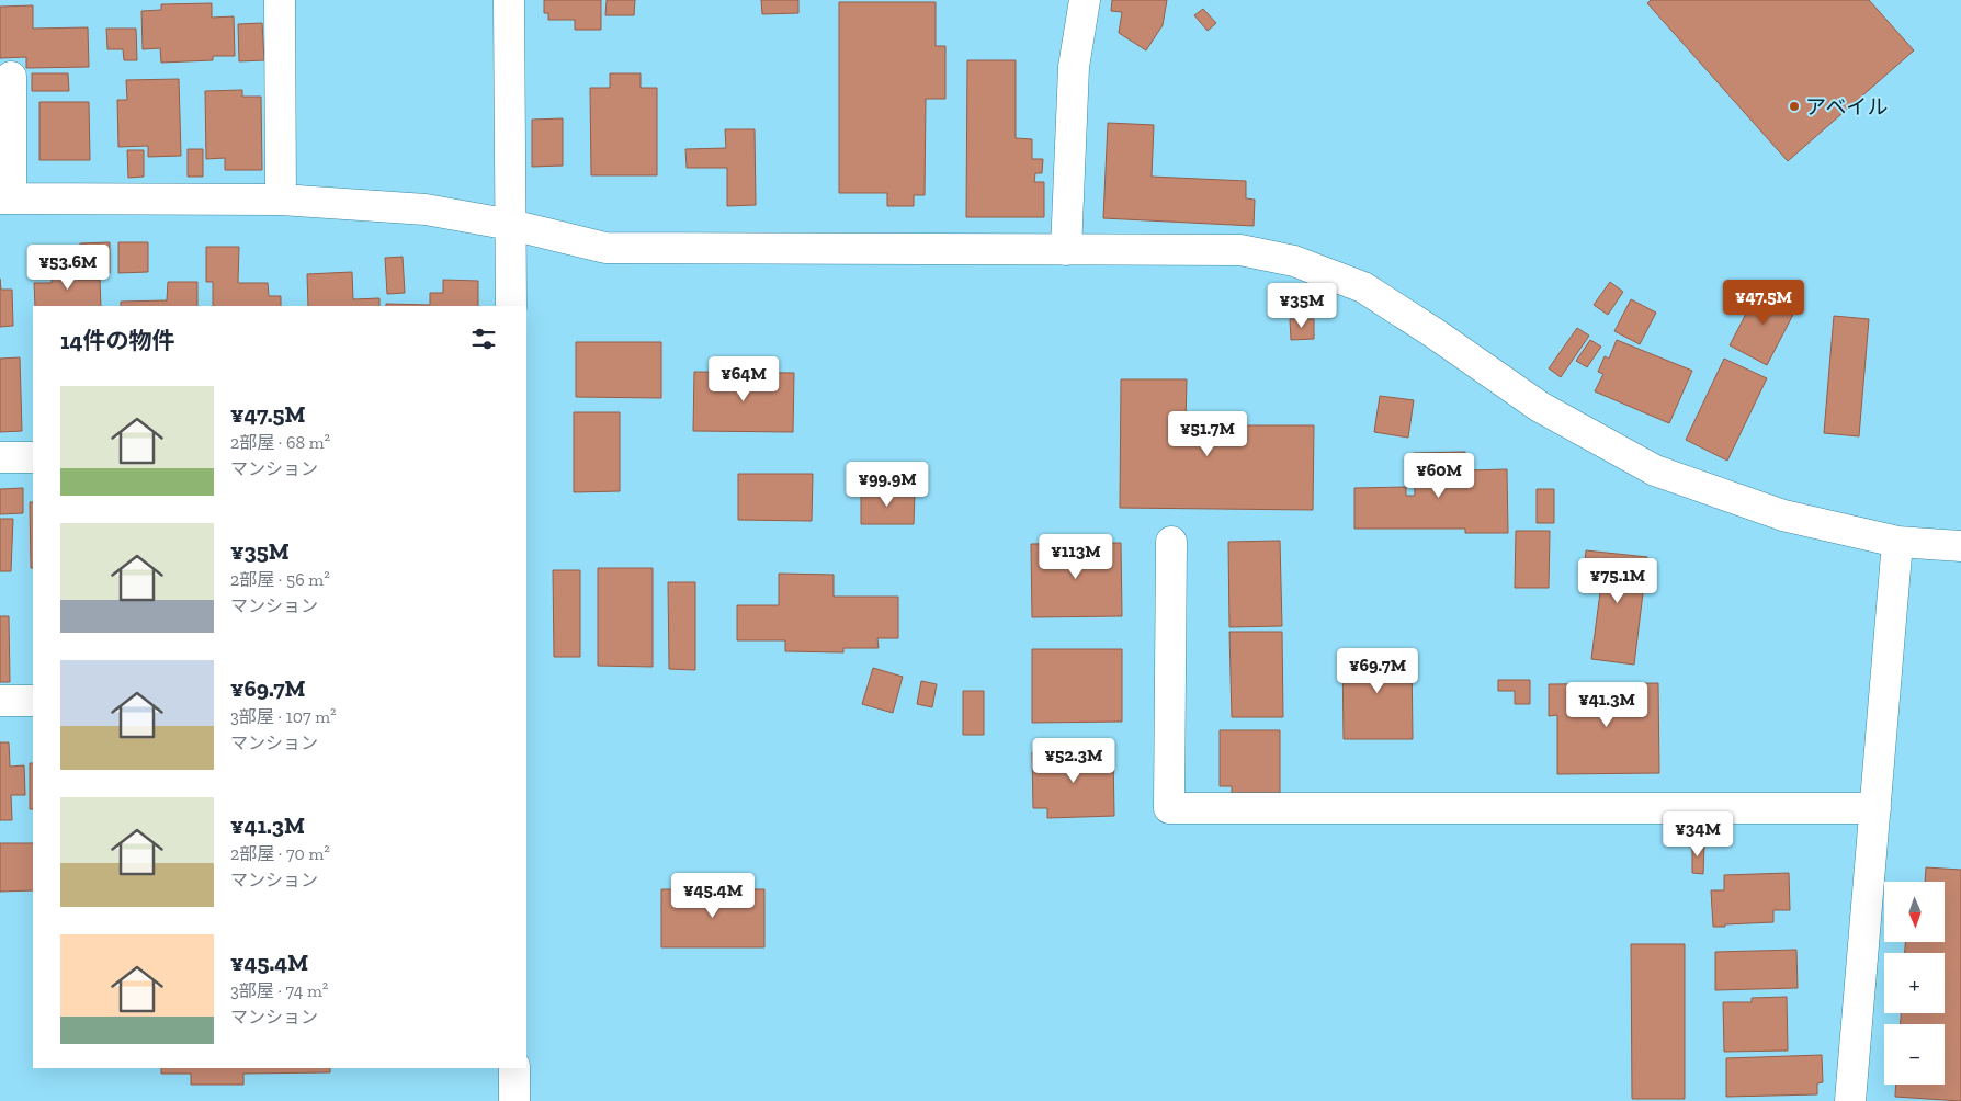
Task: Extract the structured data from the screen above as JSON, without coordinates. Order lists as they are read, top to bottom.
{
  "places": ["アベイル"],
  "north": "bottom",
  "page": {
    "price": [
      "¥53.6M",
      "¥47.5M",
      "¥35M",
      "¥64M",
      "¥51.7M",
      "¥60M",
      "¥99.9M",
      "¥113M",
      "¥75.1M",
      "¥69.7M",
      "¥41.3M",
      "¥52.3M",
      "¥34M",
      "¥45.4M"
    ],
    "heading": "14件の物件",
    "list": [
      {
        "name": "¥47.5M",
        "note": "2部屋 · 68 m² · マンション"
      },
      {
        "name": "¥35M",
        "note": "2部屋 · 56 m² · マンション"
      },
      {
        "name": "¥69.7M",
        "note": "3部屋 · 107 m² · マンション"
      },
      {
        "name": "¥41.3M",
        "note": "2部屋 · 70 m² · マンション"
      },
      {
        "name": "¥45.4M",
        "note": "3部屋 · 74 m² · マンション"
      }
    ],
    "map_buttons": ["+", "−"]
  }
}
